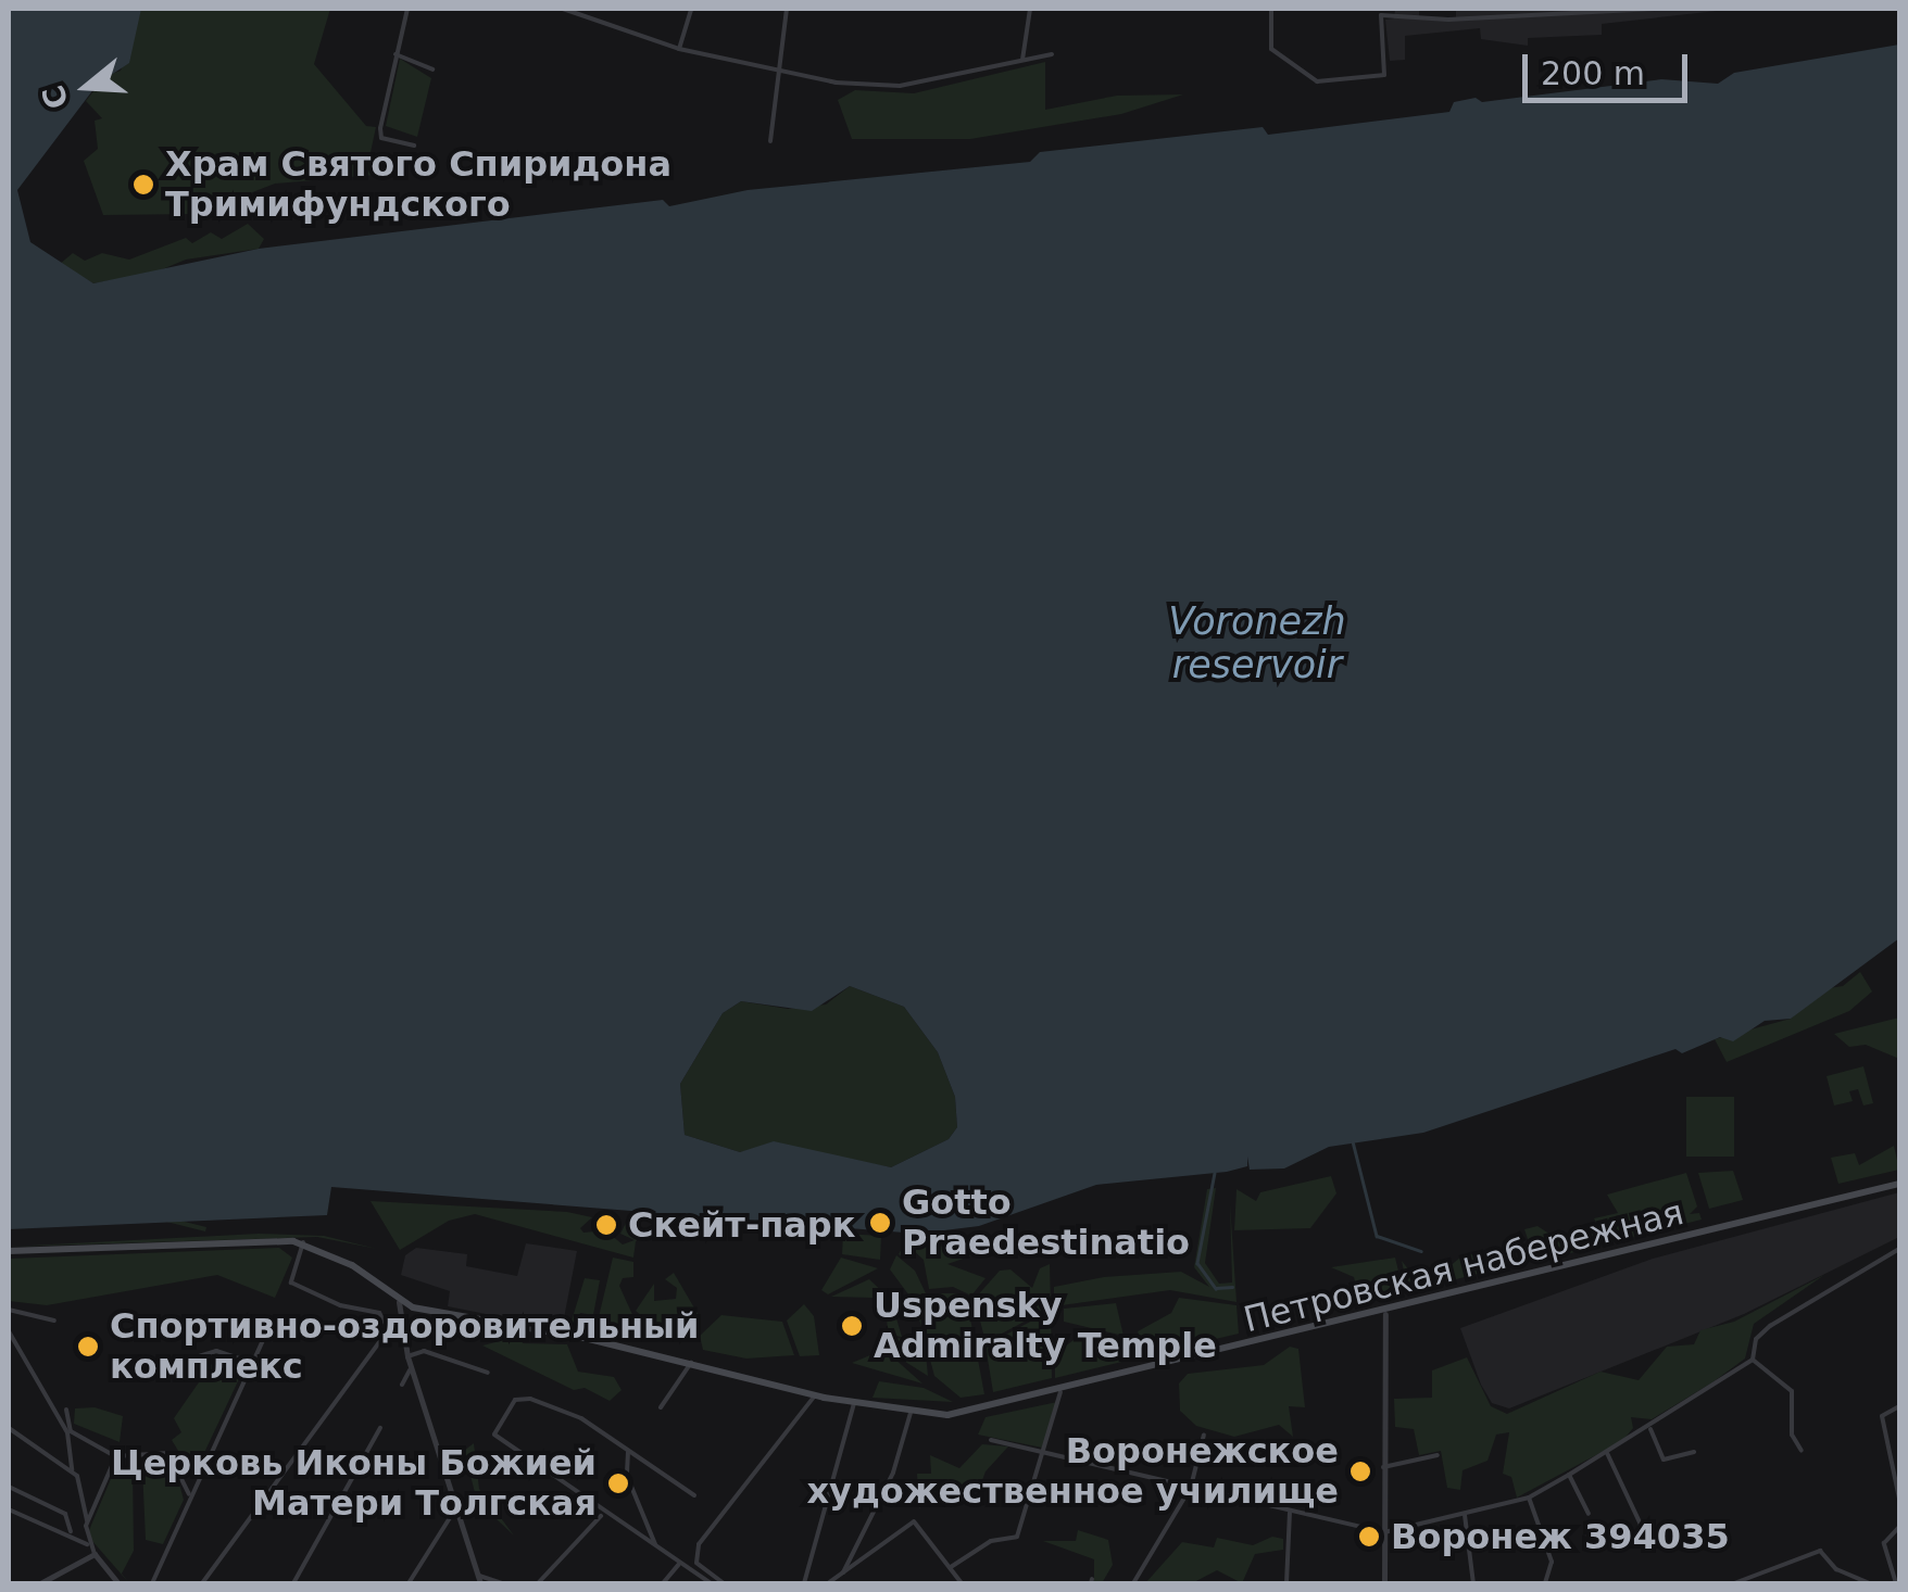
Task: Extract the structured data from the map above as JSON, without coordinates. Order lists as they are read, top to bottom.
{
  "streets": {
    "main road": ["Петровская набережная"]
  },
  "water": ["Voronezh reservoir"],
  "places": [
    "Храм Святого Спиридона Тримифундского",
    "Gotto Praedestinatio",
    "Скейт-парк",
    "Uspensky Admiralty Temple",
    "Спортивно-оздоровительный комплекс",
    "Воронежское художественное училище",
    "Церковь Иконы Божией Матери Толгская",
    "Воронеж 394035"
  ],
  "scale_bar": "200 m",
  "north": "left"
}
